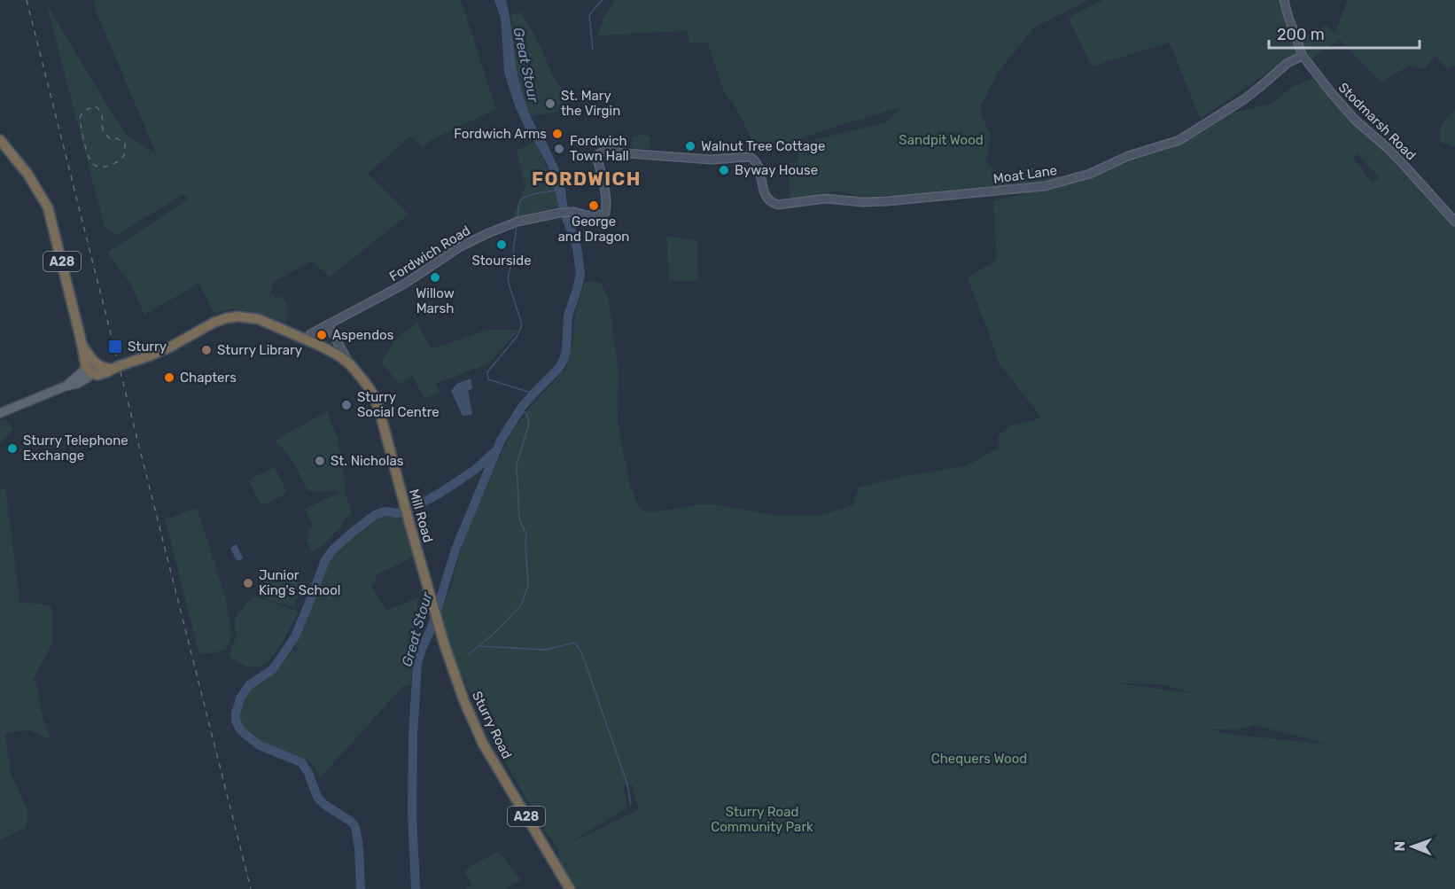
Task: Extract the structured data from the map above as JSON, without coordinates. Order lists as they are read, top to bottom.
{
  "streets": {
    "highway": ["A28", "Mill Road", "Sturry Road"],
    "street": ["Stodmarsh Road", "Moat Lane", "Fordwich Road"]
  },
  "crossings": [
    ["Stodmarsh Road", "Moat Lane"],
    ["Moat Lane", "Fordwich Road"],
    ["Fordwich Road", "A28"],
    ["A28", "Mill Road"],
    ["Mill Road", "Sturry Road"]
  ],
  "districts": ["FORDWICH"],
  "water": ["Great Stour"],
  "parks": ["Sandpit Wood", "Chequers Wood", "Sturry Road Community Park"],
  "places": {
    "other": [
      "St. Mary the Virgin",
      "Fordwich Arms",
      "Walnut Tree Cottage",
      "Fordwich Town Hall",
      "Byway House",
      "George and Dragon",
      "Stourside",
      "Willow Marsh",
      "Aspendos",
      "Sturry Library",
      "Chapters",
      "Sturry Social Centre",
      "Sturry Telephone Exchange",
      "St. Nicholas",
      "Junior King's School"
    ],
    "transit": ["Sturry"]
  },
  "scale_bar": "200 m",
  "north": "left"
}
